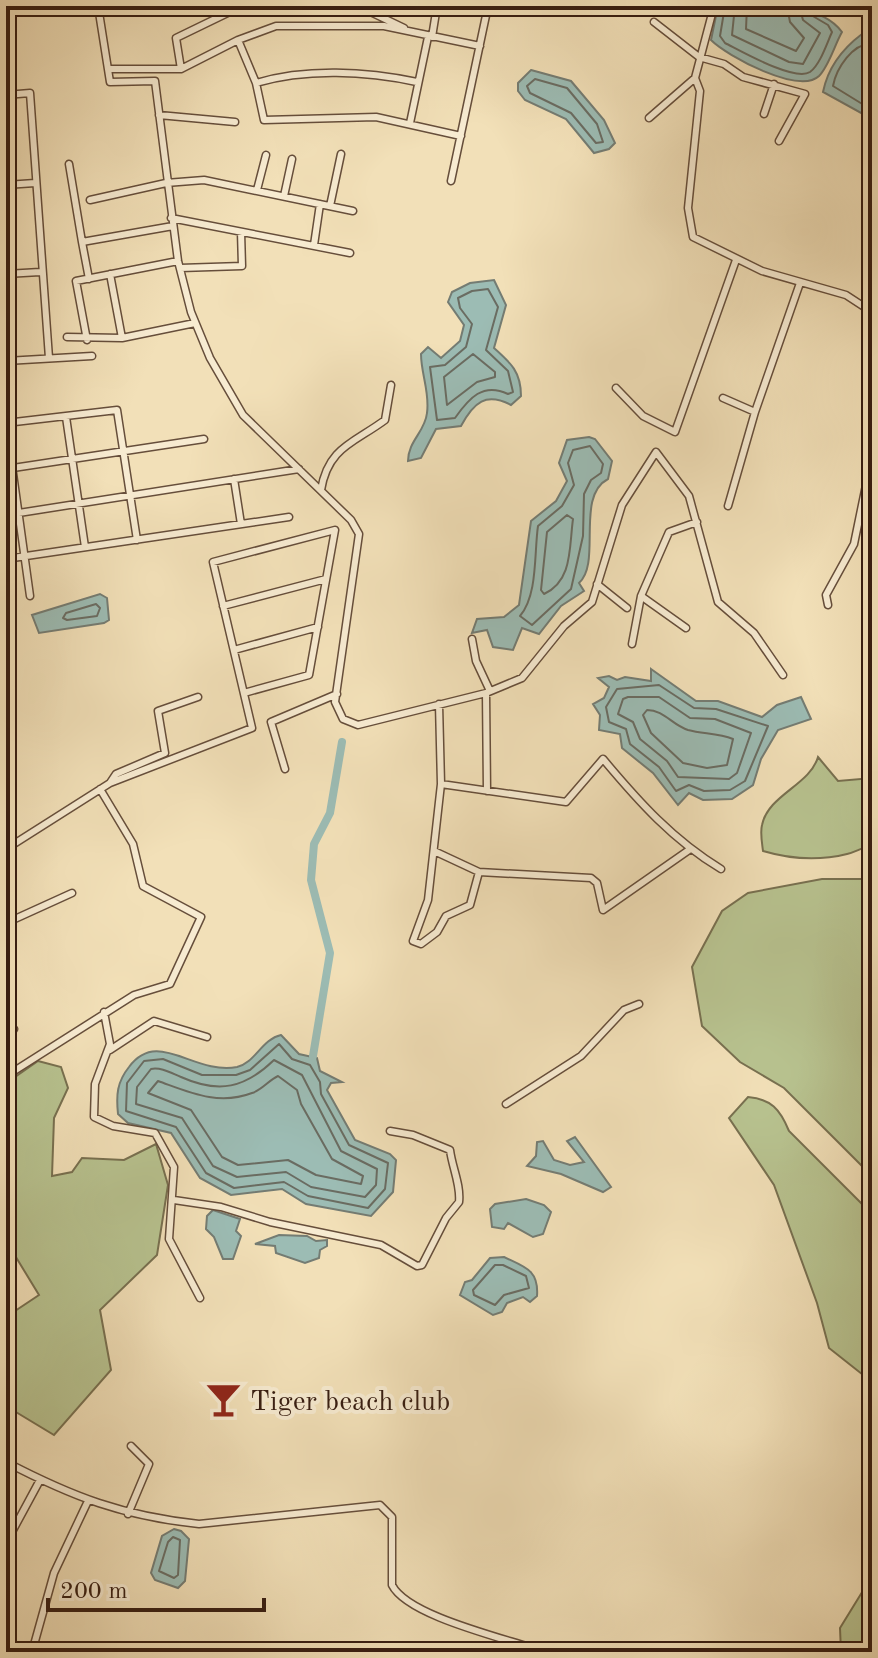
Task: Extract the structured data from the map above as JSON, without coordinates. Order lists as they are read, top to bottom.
{
  "places": {
    "bar": ["Tiger beach club"]
  },
  "scale_bar": "200 m"
}
